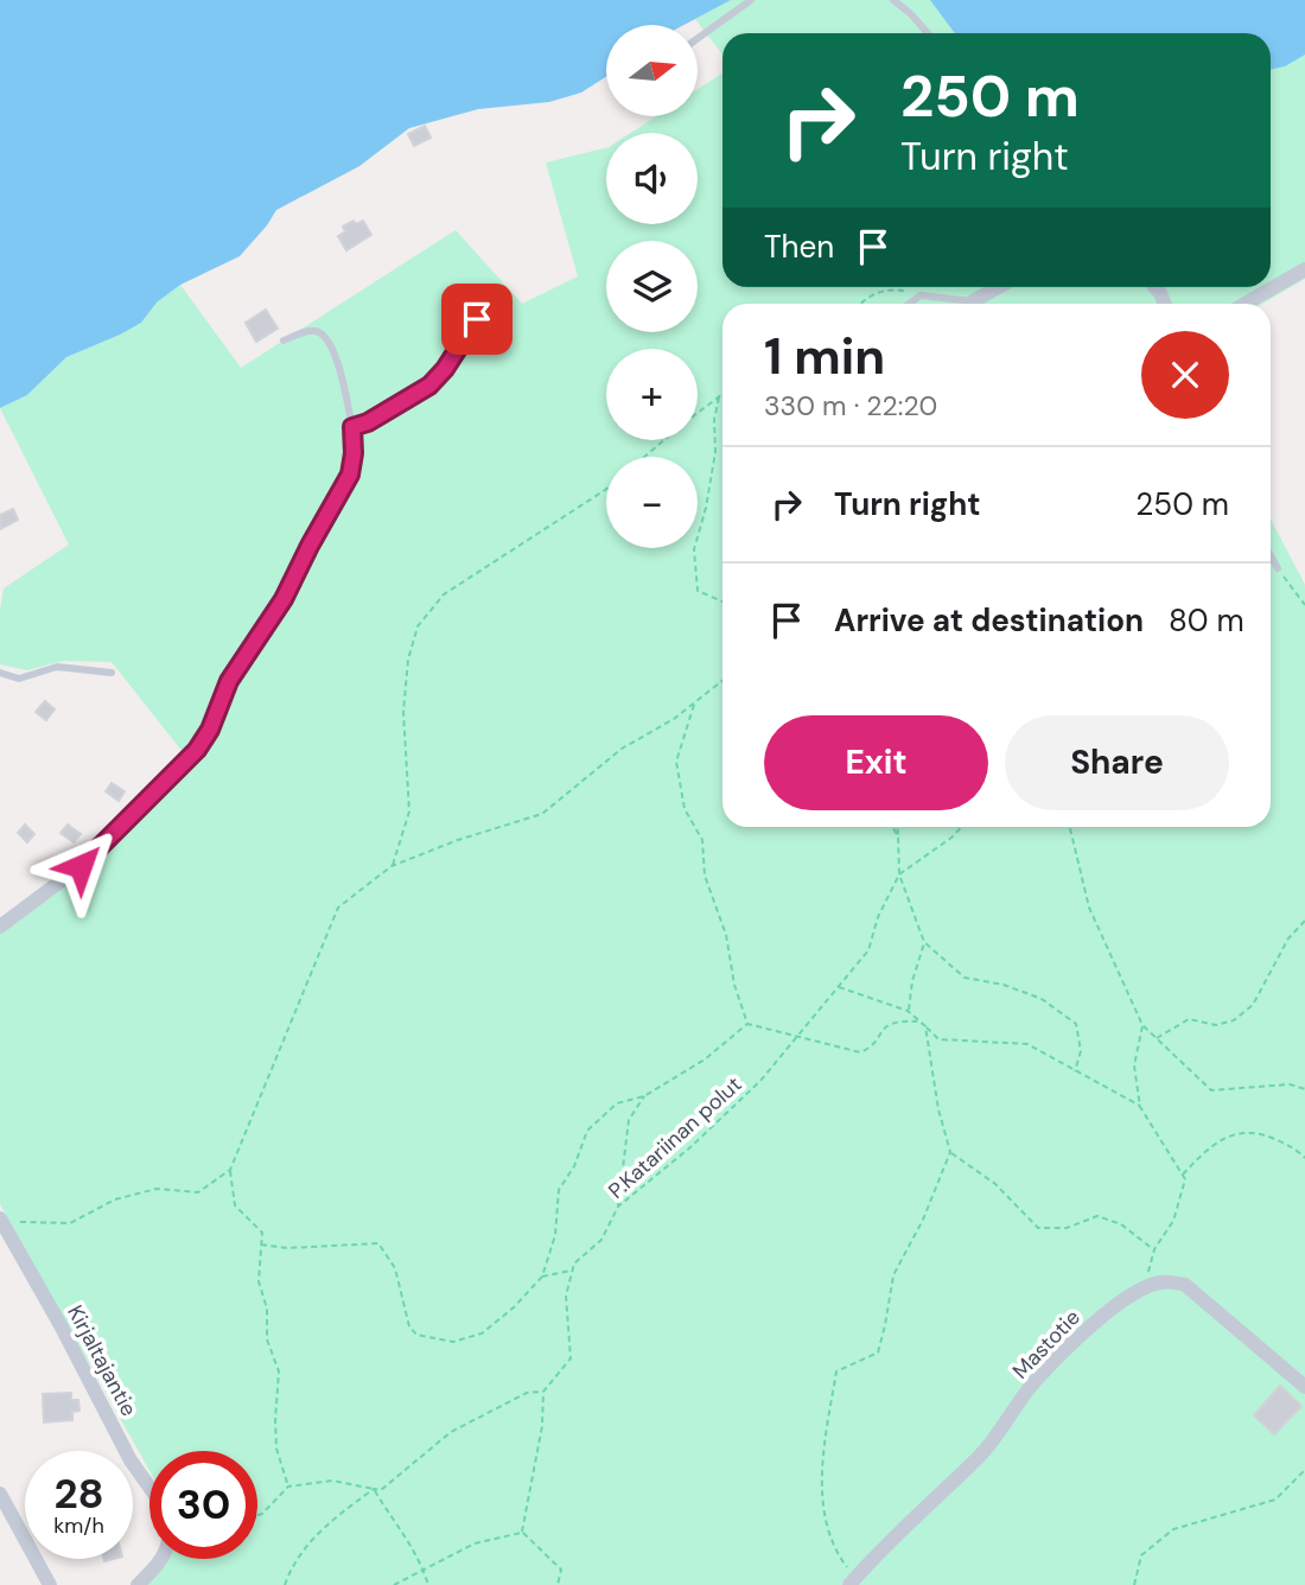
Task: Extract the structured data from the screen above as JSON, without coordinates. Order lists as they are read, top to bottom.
{
  "streets": {
    "street": ["Mastotie", "Kirjaltajantie"],
    "path": ["P.Katariinan polut"]
  },
  "north": "right",
  "page": {
    "map_buttons": ["+", "−"],
    "turn": ["250 m", "Turn right"],
    "then": "Then",
    "heading": ["1 min", "330 m · 22:20"],
    "list": [
      {
        "name": "Turn right",
        "value": "250 m"
      },
      {
        "name": "Arrive at destination",
        "value": "80 m"
      }
    ],
    "buttons": ["Exit", "Share"],
    "speed": "28 km/h",
    "limit": "30"
  }
}
